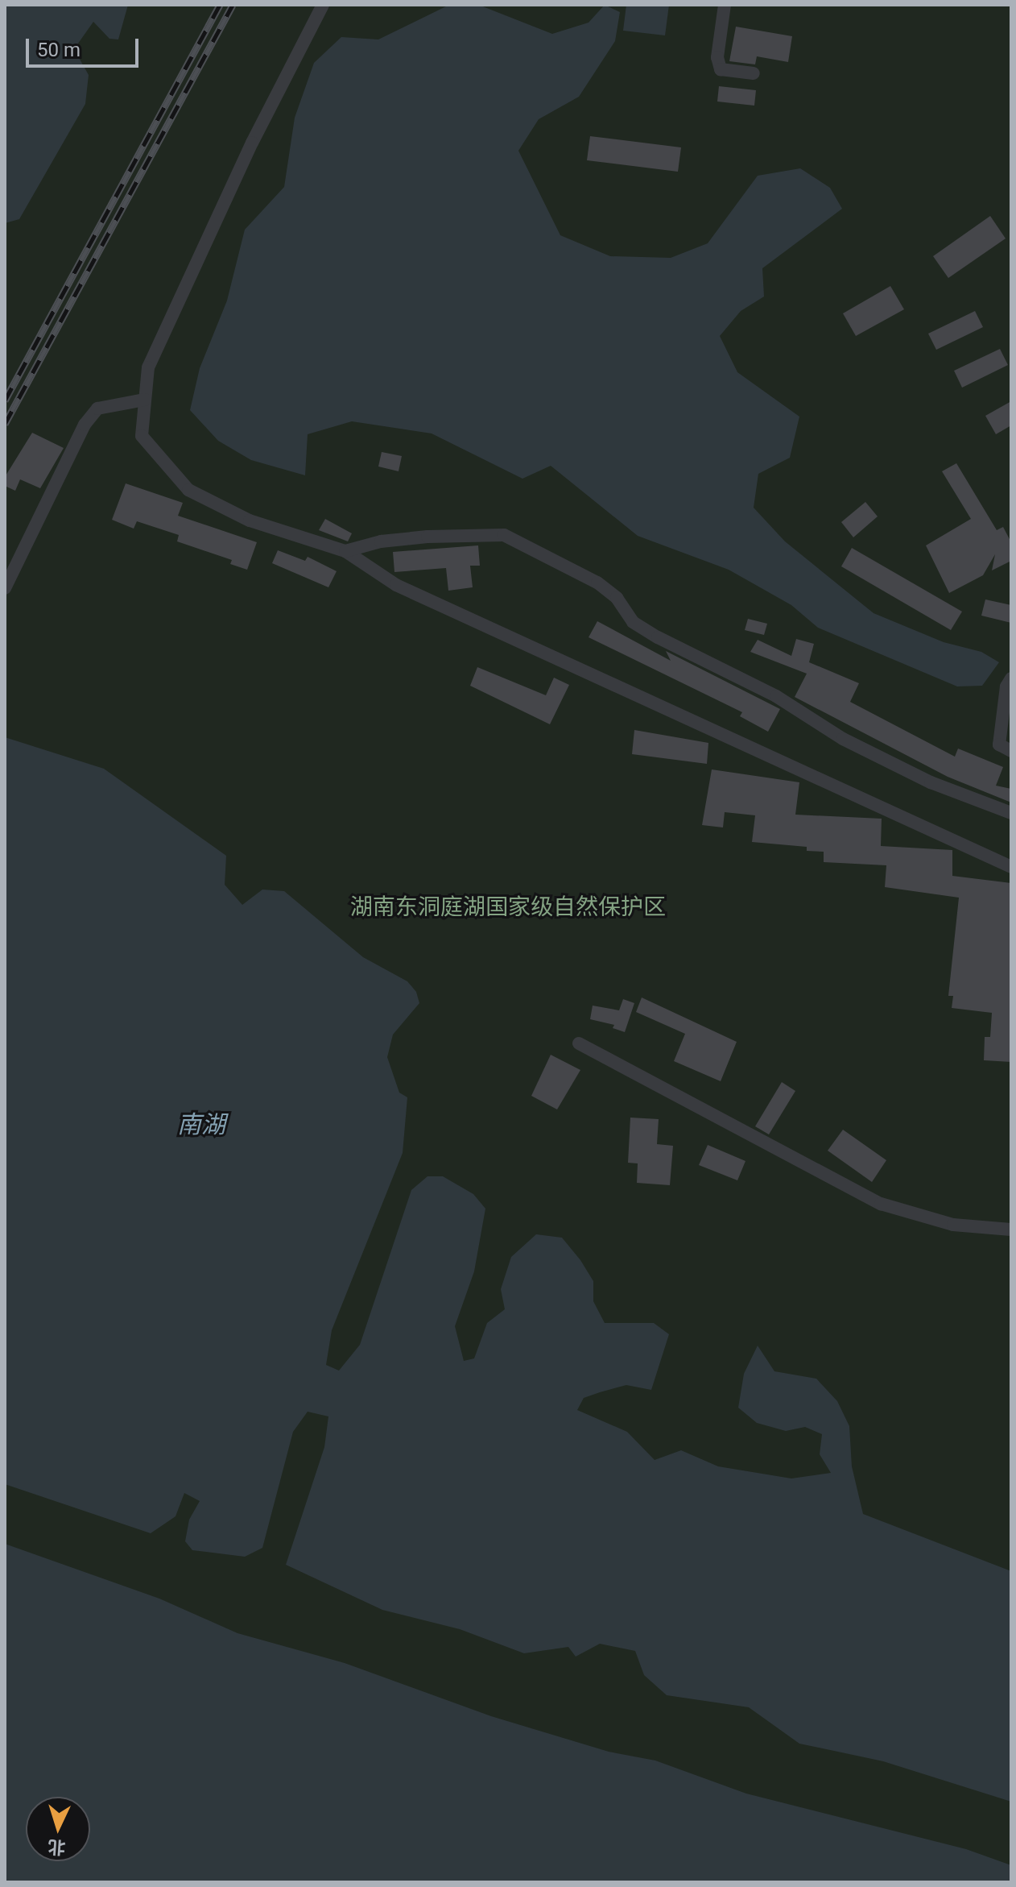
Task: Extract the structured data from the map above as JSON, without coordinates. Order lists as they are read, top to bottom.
{
  "water": ["南湖"],
  "parks": ["湖南东洞庭湖国家级自然保护区"],
  "scale_bar": "50 m",
  "north": "bottom"
}
